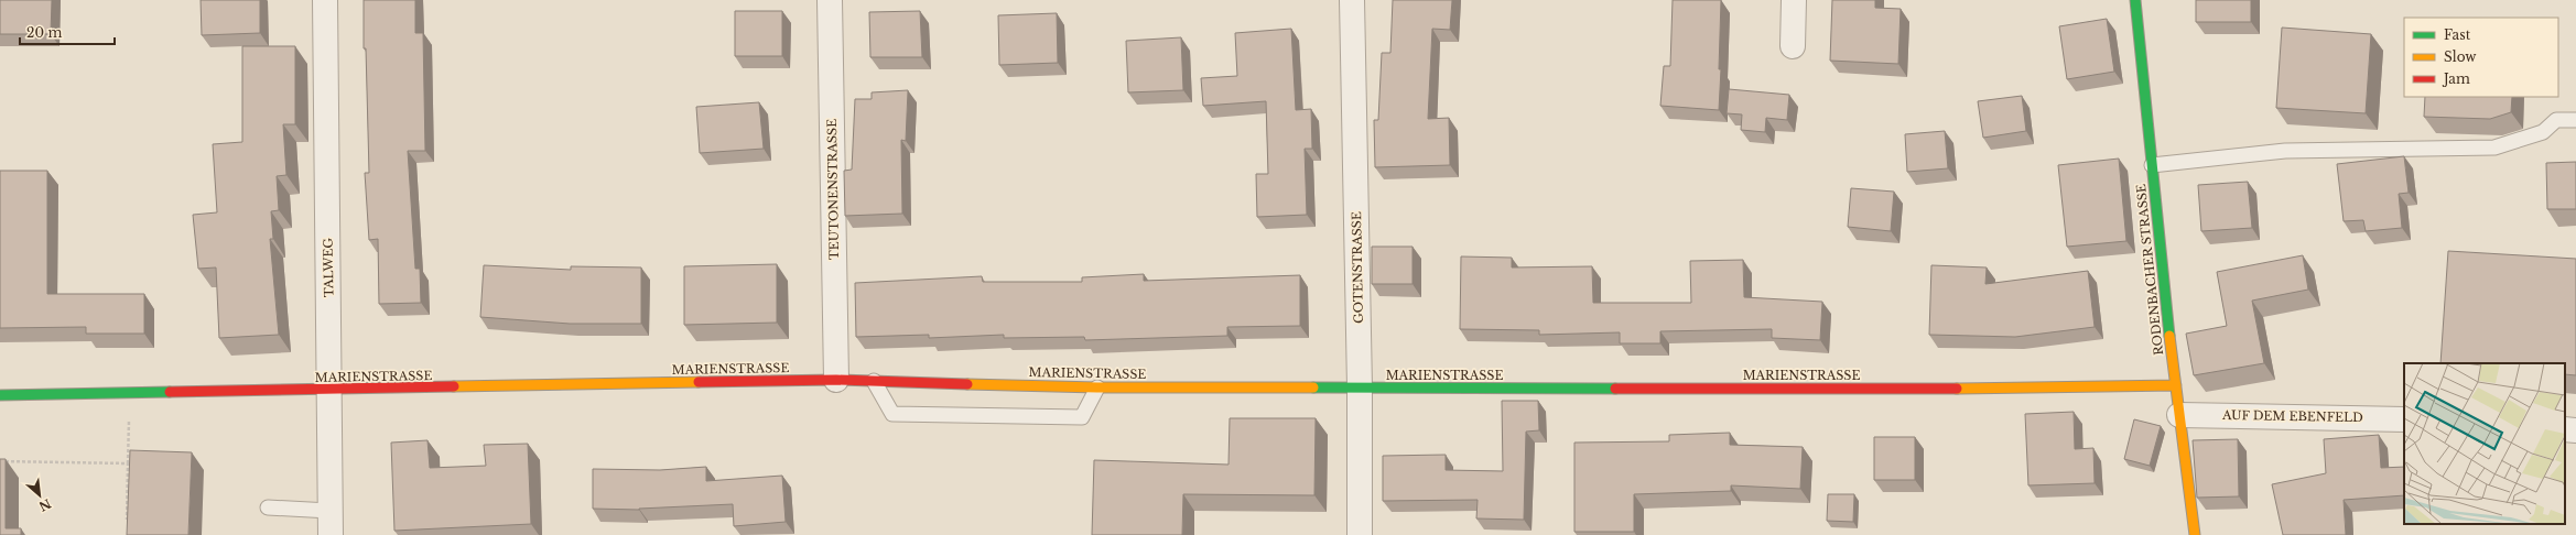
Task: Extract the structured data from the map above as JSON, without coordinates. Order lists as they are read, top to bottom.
{
  "streets": {
    "street": [
      "TEUTONENSTRASSE",
      "TALWEG",
      "GOTENSTRASSE",
      "RODENBACHER STRASSE",
      "MARIENSTRASSE",
      "AUF DEM EBENFELD"
    ]
  },
  "crossings": [
    ["TEUTONENSTRASSE", "MARIENSTRASSE"],
    ["TALWEG", "MARIENSTRASSE"],
    ["GOTENSTRASSE", "MARIENSTRASSE"],
    ["RODENBACHER STRASSE", "MARIENSTRASSE"],
    ["RODENBACHER STRASSE", "AUF DEM EBENFELD"]
  ],
  "legend": ["Fast", "Slow", "Jam"],
  "scale_bar": "20 m",
  "north": "bottom right"
}
